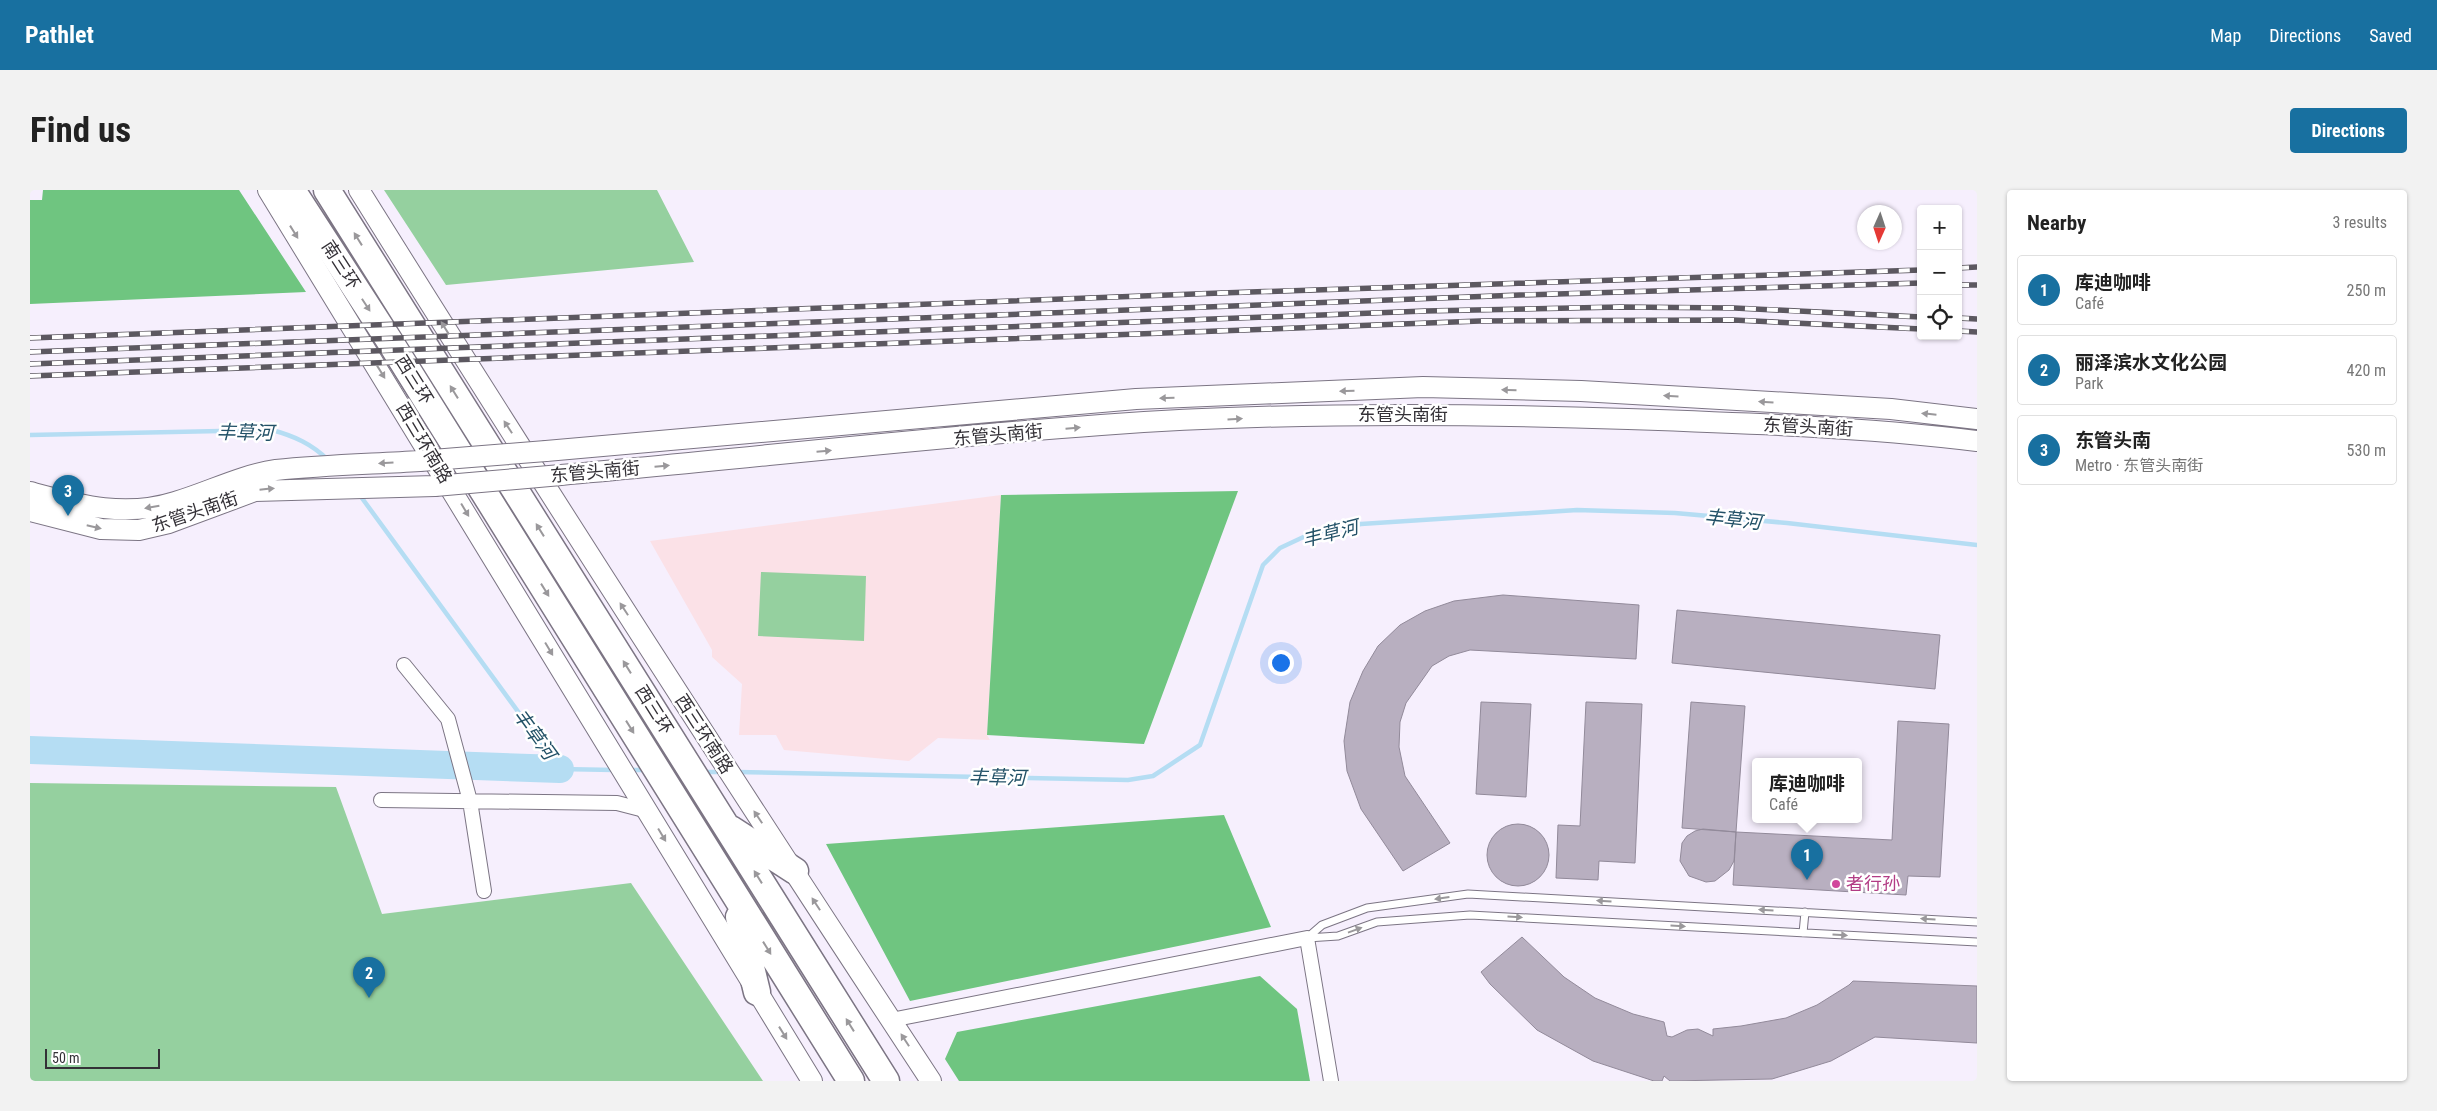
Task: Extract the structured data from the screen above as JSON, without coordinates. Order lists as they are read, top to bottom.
{
  "streets": {
    "highway": ["南三环", "西三环"],
    "main road": ["东管头南街", "西三环南路"]
  },
  "crossings": [
    ["南三环", "西三环"]
  ],
  "water": ["丰草河"],
  "places": ["者行孙"],
  "scale_bar": "50 m",
  "north": "bottom",
  "page": {
    "header": "Pathlet",
    "nav": ["Map", "Directions", "Saved"],
    "buttons": "Directions",
    "title": "Find us",
    "heading": ["Nearby", "3 results"],
    "map_buttons": ["+", "−"],
    "list": [
      {
        "mark": "1",
        "name": "库迪咖啡",
        "note": "Café",
        "value": "250 m"
      },
      {
        "mark": "2",
        "name": "丽泽滨水文化公园",
        "note": "Park",
        "value": "420 m"
      },
      {
        "mark": "3",
        "name": "东管头南",
        "note": "Metro · 东管头南街",
        "value": "530 m"
      }
    ],
    "pins": ["3", "1", "2"],
    "popup": ["库迪咖啡", "Café"],
    "scale": "50 m"
  }
}
